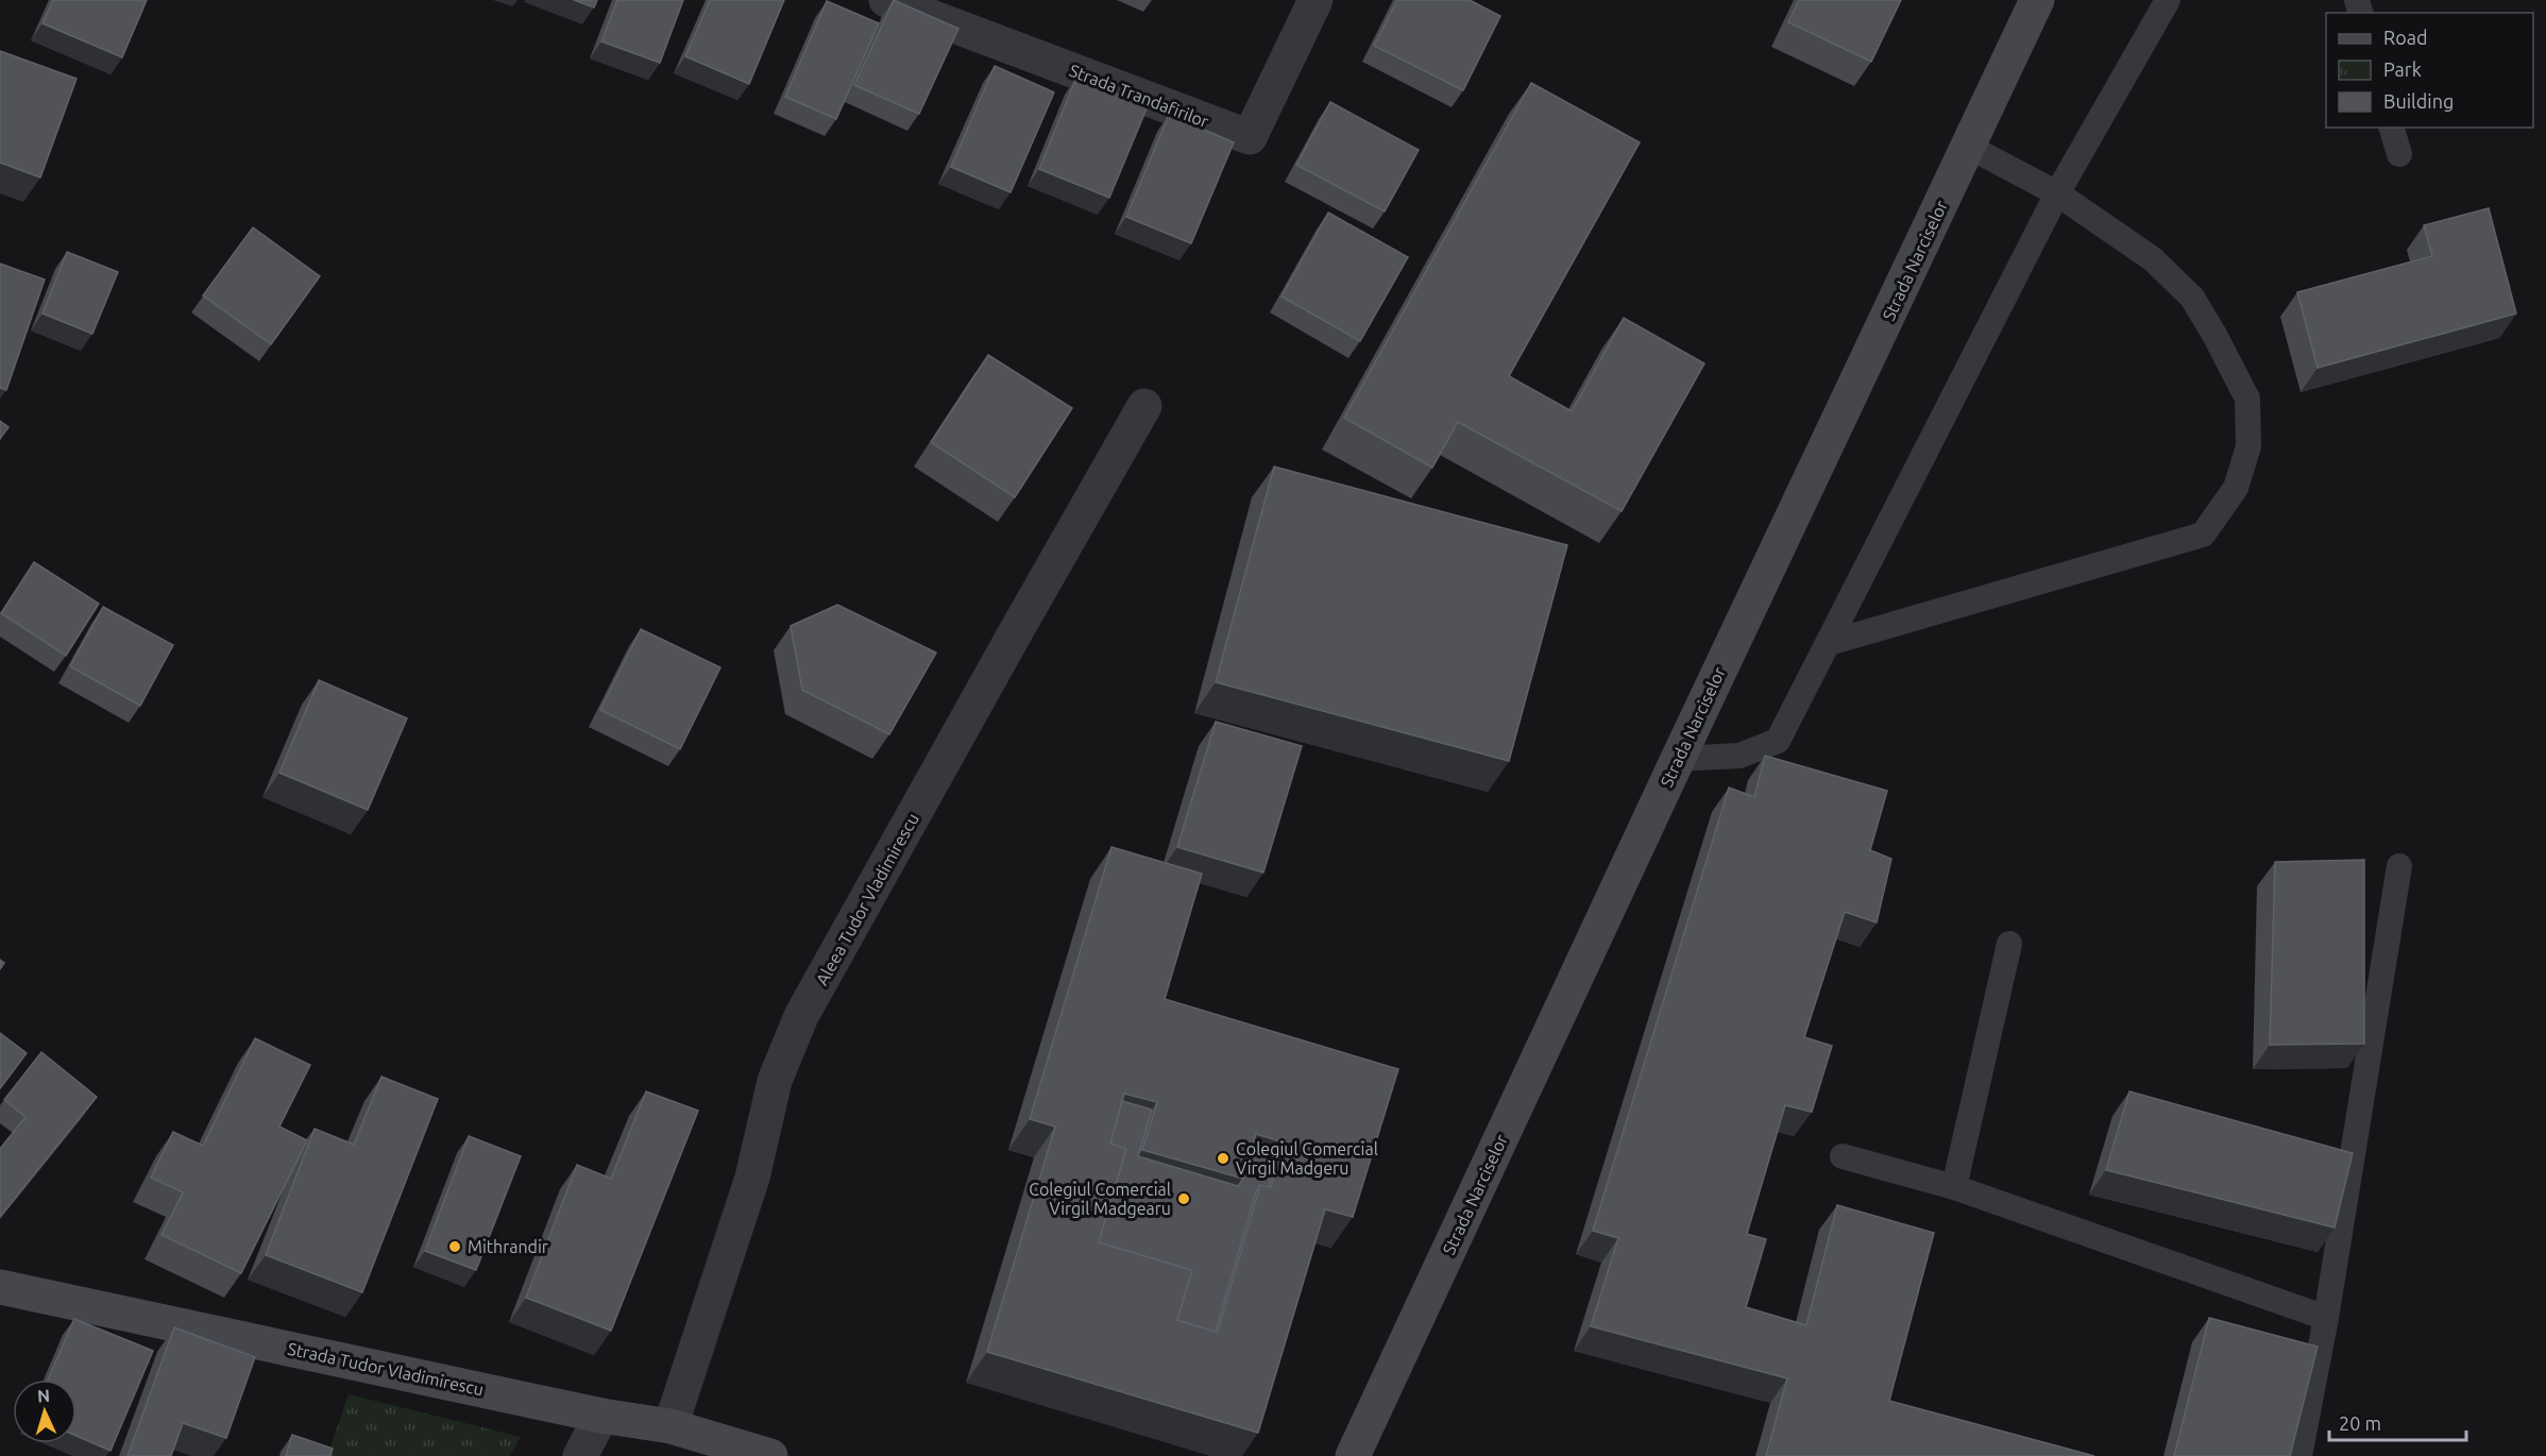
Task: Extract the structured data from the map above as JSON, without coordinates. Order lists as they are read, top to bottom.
{
  "streets": {
    "main road": ["Strada Narciselor", "Strada Tudor Vladimirescu"],
    "street": ["Strada Trandafirilor", "Aleea Tudor Vladimirescu"]
  },
  "crossings": [
    ["Aleea Tudor Vladimirescu", "Strada Tudor Vladimirescu"]
  ],
  "places": ["Colegiul Comercial Virgil Madgeru", "Colegiul Comercial Virgil Madgearu", "Mithrandir"],
  "legend": ["Road", "Park", "Building"],
  "scale_bar": "20 m",
  "north": "top"
}
